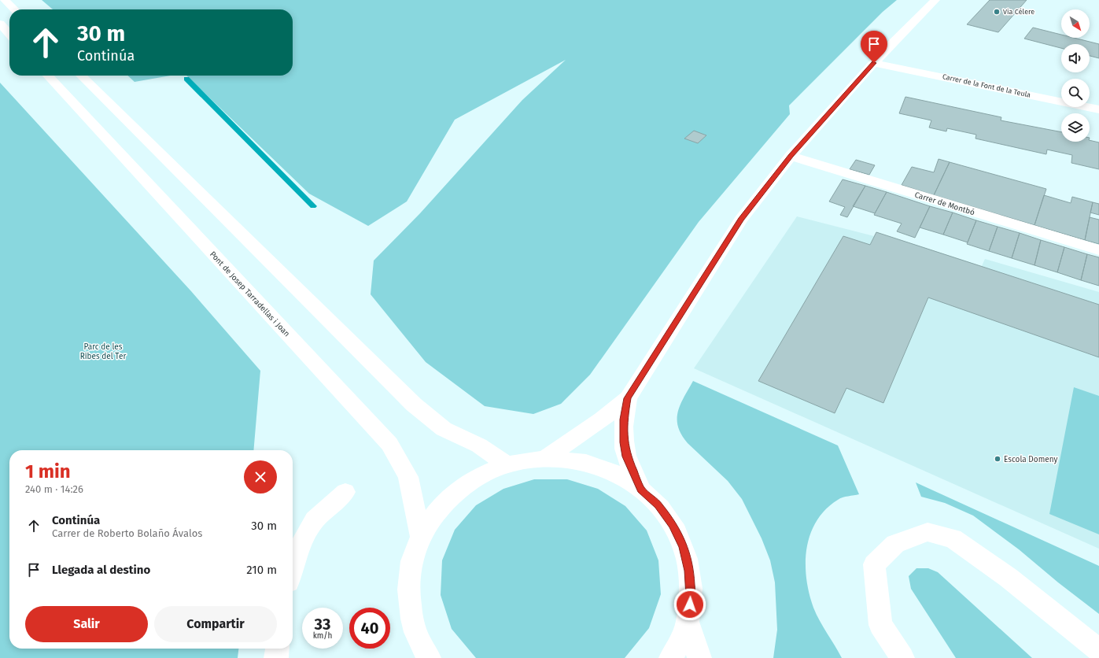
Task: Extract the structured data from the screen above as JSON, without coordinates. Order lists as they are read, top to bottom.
{
  "streets": {
    "street": ["Carrer de la Font de la Teula", "Carrer de Montbó", "Pont de Josep Tarradellas i Joan"]
  },
  "parks": ["Parc de les Ribes del Ter"],
  "places": ["Via Célere", "Escola Domeny"],
  "north": "bottom right",
  "page": {
    "turn": ["30 m", "Continúa"],
    "heading": ["1 min", "240 m · 14:26"],
    "list": [
      {
        "name": "Continúa",
        "note": "Carrer de Roberto Bolaño Ávalos",
        "value": "30 m"
      },
      {
        "name": "Llegada al destino",
        "value": "210 m"
      }
    ],
    "buttons": ["Salir", "Compartir"],
    "speed": "33 km/h",
    "limit": "40"
  }
}
